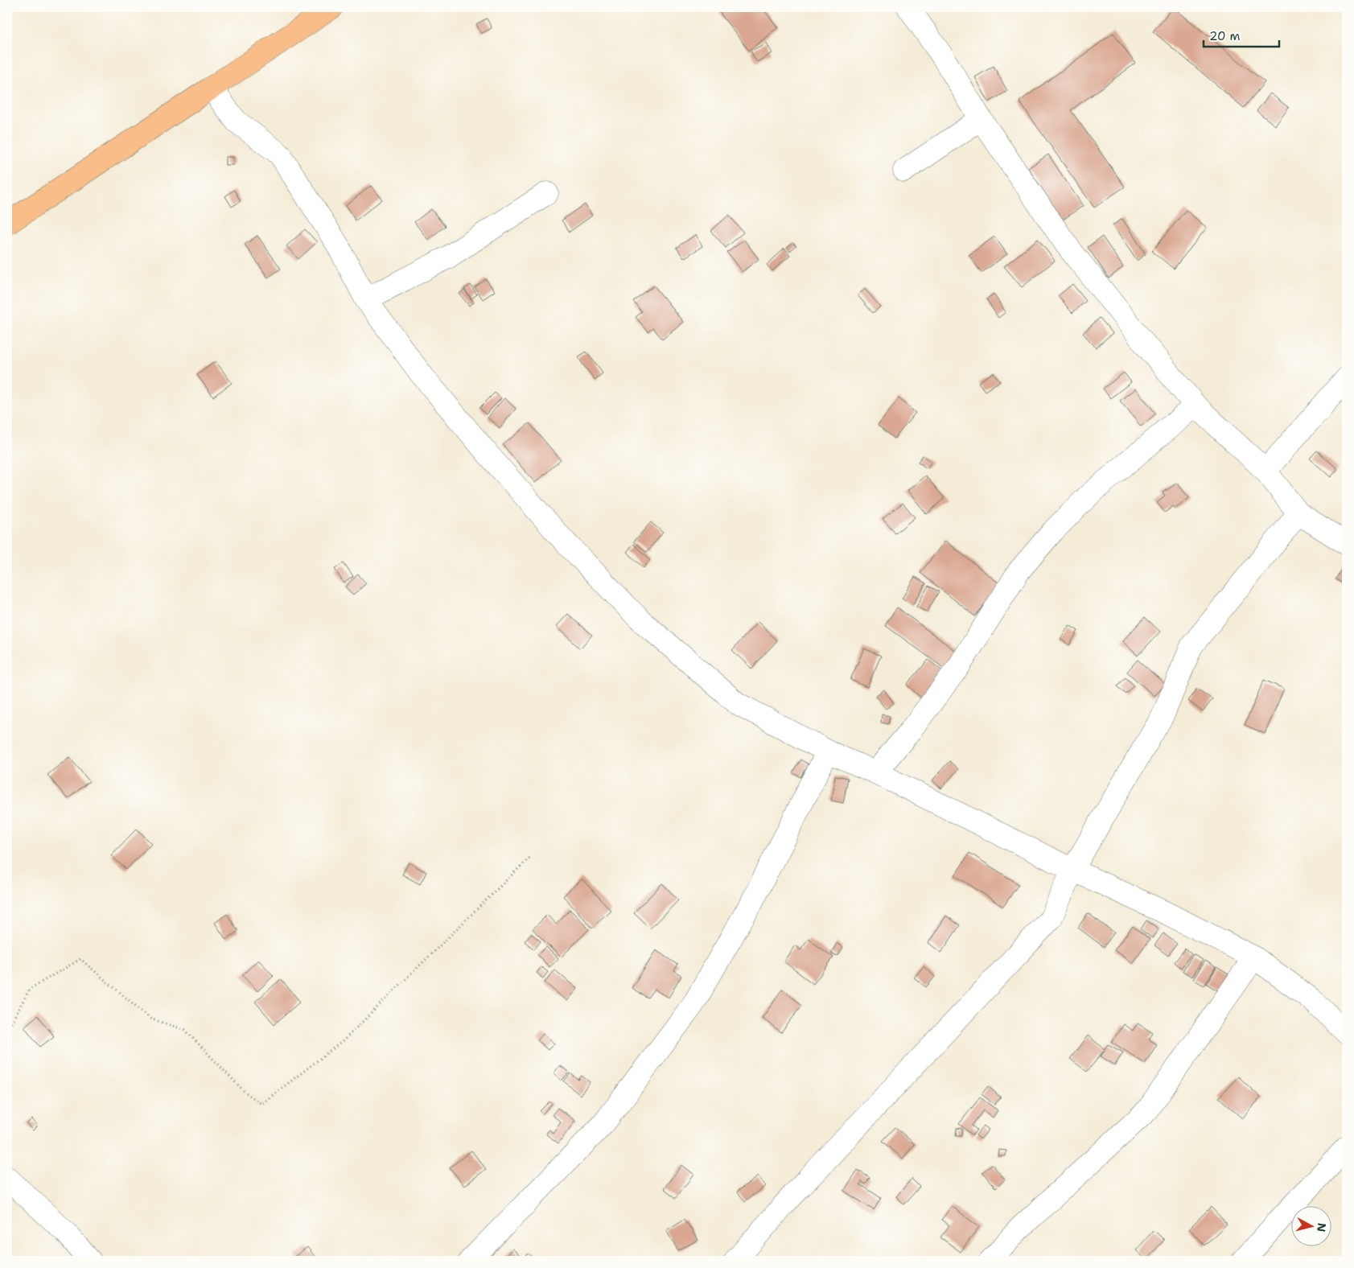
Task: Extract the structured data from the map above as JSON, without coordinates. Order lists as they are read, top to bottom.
{
  "scale_bar": "20 m",
  "north": "right"
}
